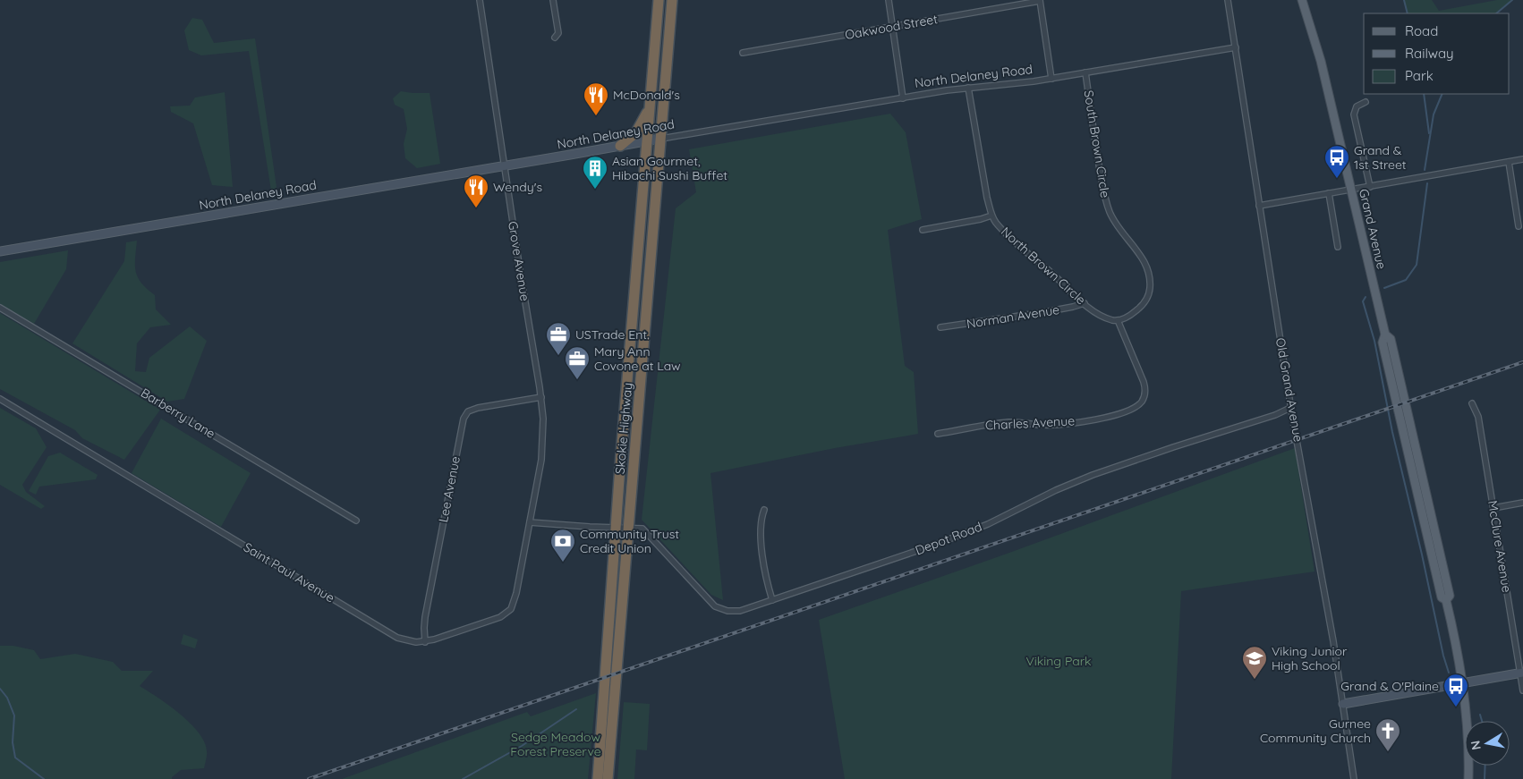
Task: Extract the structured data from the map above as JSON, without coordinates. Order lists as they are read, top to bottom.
{
  "streets": {
    "highway": ["Skokie Highway"],
    "main road": ["Grand Avenue"],
    "street": [
      "Oakwood Street",
      "North Delaney Road",
      "South Brown Circle",
      "Grove Avenue",
      "North Brown Circle",
      "Norman Avenue",
      "Old Grand Avenue",
      "Barberry Lane",
      "Charles Avenue",
      "Lee Avenue",
      "Depot Road",
      "McClure Avenue",
      "Saint Paul Avenue"
    ]
  },
  "crossings": [
    ["North Delaney Road", "South Brown Circle"],
    ["North Delaney Road", "Grove Avenue"],
    ["North Delaney Road", "North Brown Circle"],
    ["North Delaney Road", "Old Grand Avenue"],
    ["North Delaney Road", "Skokie Highway"],
    ["South Brown Circle", "North Brown Circle"],
    ["South Brown Circle", "Charles Avenue"],
    ["Grove Avenue", "Lee Avenue"],
    ["Grove Avenue", "Depot Road"],
    ["Grove Avenue", "Saint Paul Avenue"],
    ["North Brown Circle", "Norman Avenue"],
    ["North Brown Circle", "Charles Avenue"],
    ["Old Grand Avenue", "Depot Road"],
    ["Skokie Highway", "Depot Road"],
    ["Lee Avenue", "Saint Paul Avenue"],
    ["Depot Road", "Saint Paul Avenue"]
  ],
  "parks": ["Viking Park", "Sedge Meadow Forest Preserve"],
  "places": {
    "restaurant": ["McDonald's", "Wendy's"],
    "bus stop": ["Grand & 1st Street", "Grand & O'Plaine"],
    "building": ["Asian Gourmet, Hibachi Sushi Buffet"],
    "office": ["USTrade Ent.", "Mary Ann Covone at Law"],
    "bank": ["Community Trust Credit Union"],
    "school or university": ["Viking Junior High School"],
    "church": ["Gurnee Community Church"]
  },
  "legend": ["Road", "Railway", "Park"],
  "north": "left"
}
